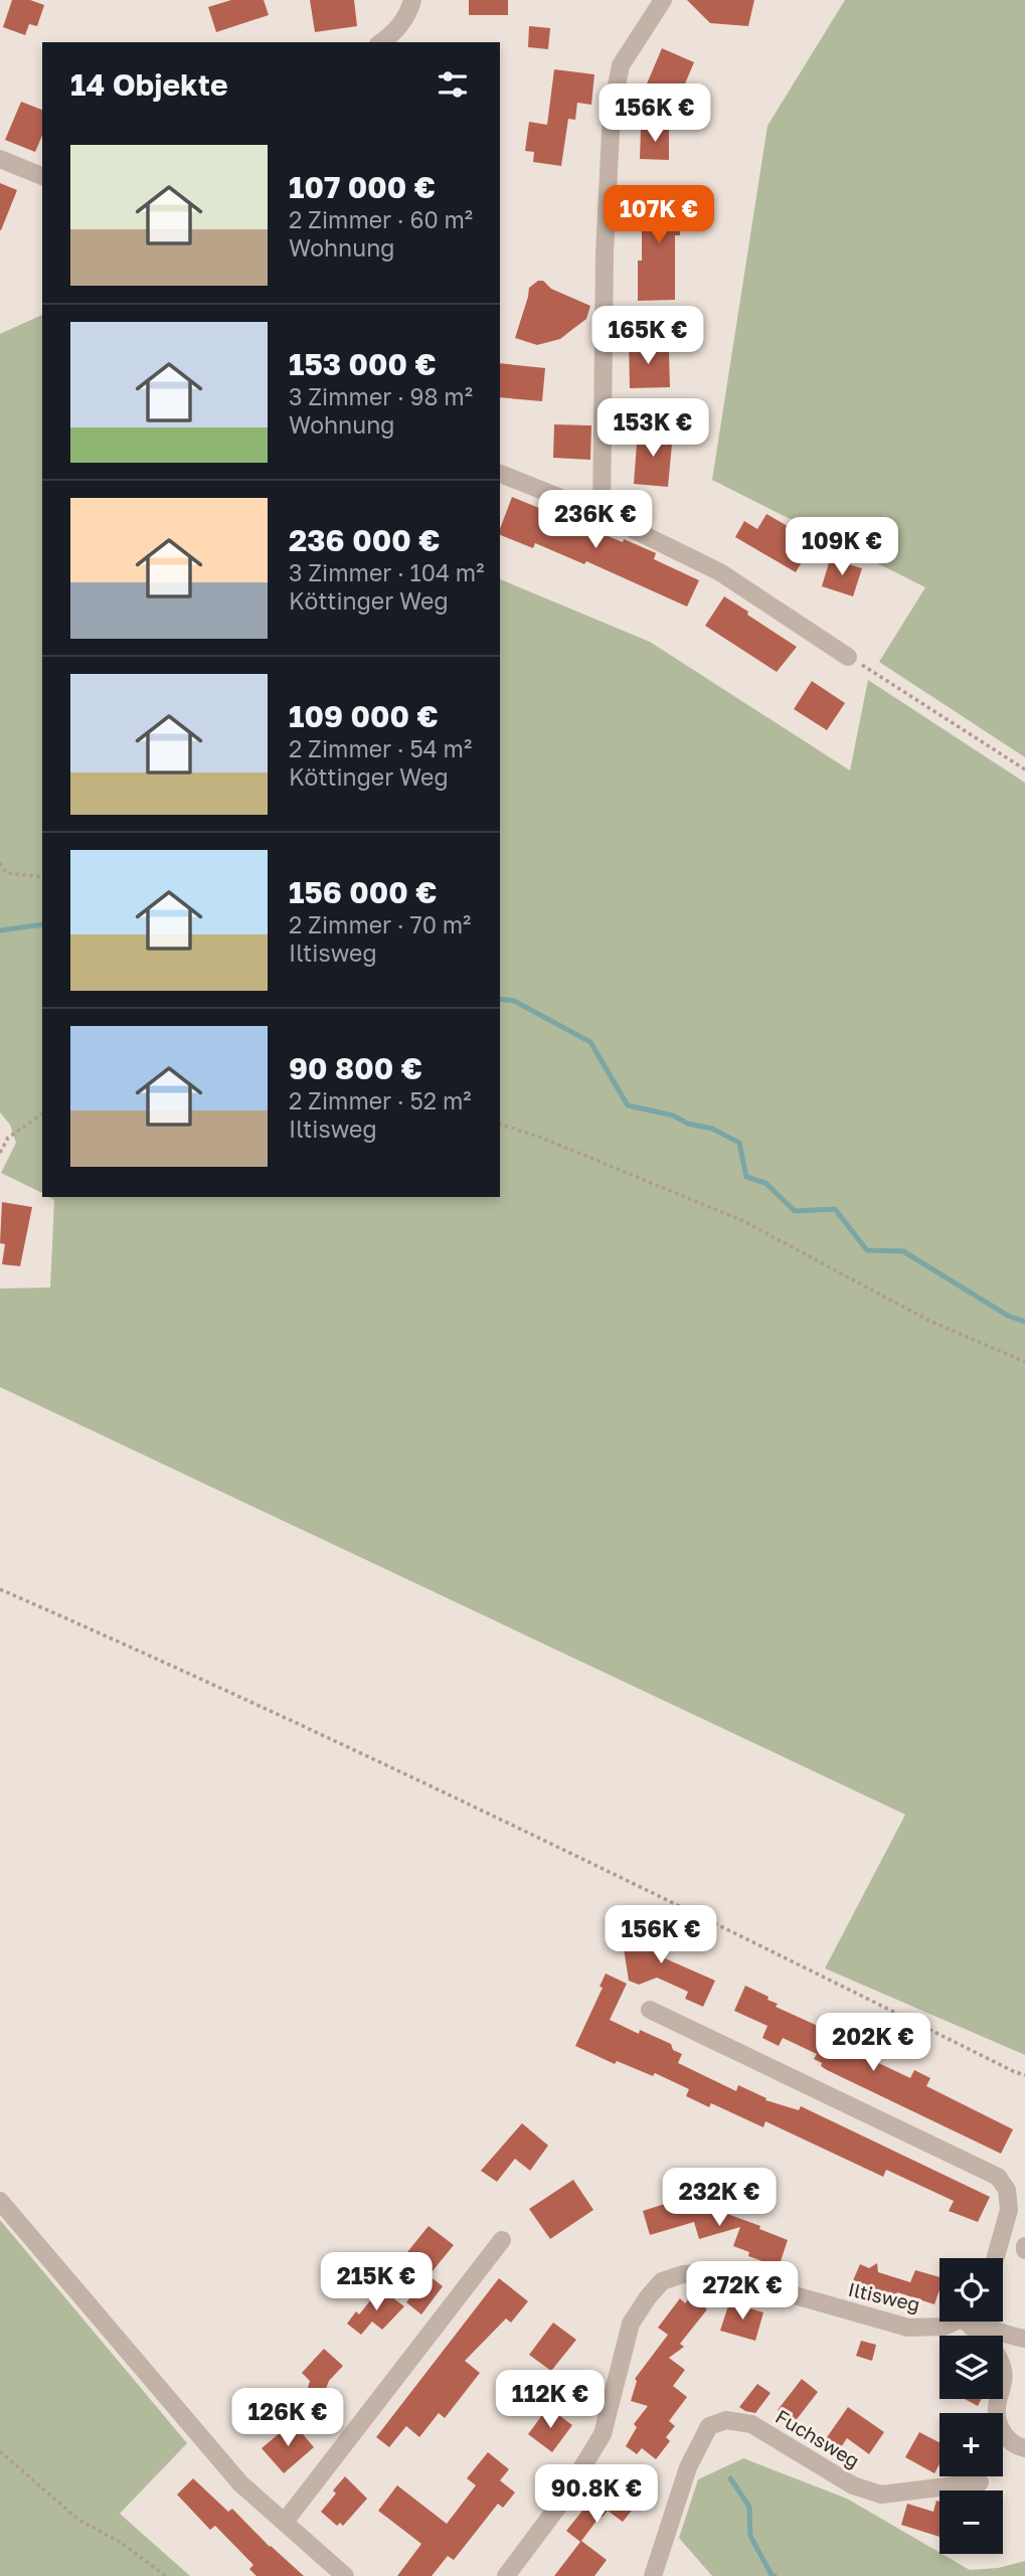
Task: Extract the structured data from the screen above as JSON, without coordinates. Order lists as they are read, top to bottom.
{
  "streets": {
    "street": ["Iltisweg", "Fuchsweg"]
  },
  "page": {
    "heading": "14 Objekte",
    "price": [
      "156K €",
      "107K €",
      "165K €",
      "153K €",
      "236K €",
      "109K €",
      "156K €",
      "202K €",
      "232K €",
      "215K €",
      "272K €",
      "112K €",
      "126K €",
      "90.8K €"
    ],
    "list": [
      {
        "name": "107 000 €",
        "note": "2 Zimmer · 60 m² · Wohnung"
      },
      {
        "name": "153 000 €",
        "note": "3 Zimmer · 98 m² · Wohnung"
      },
      {
        "name": "236 000 €",
        "note": "3 Zimmer · 104 m² · Köttinger Weg"
      },
      {
        "name": "109 000 €",
        "note": "2 Zimmer · 54 m² · Köttinger Weg"
      },
      {
        "name": "156 000 €",
        "note": "2 Zimmer · 70 m² · Iltisweg"
      },
      {
        "name": "90 800 €",
        "note": "2 Zimmer · 52 m² · Iltisweg"
      }
    ],
    "map_buttons": ["+", "−"]
  }
}
